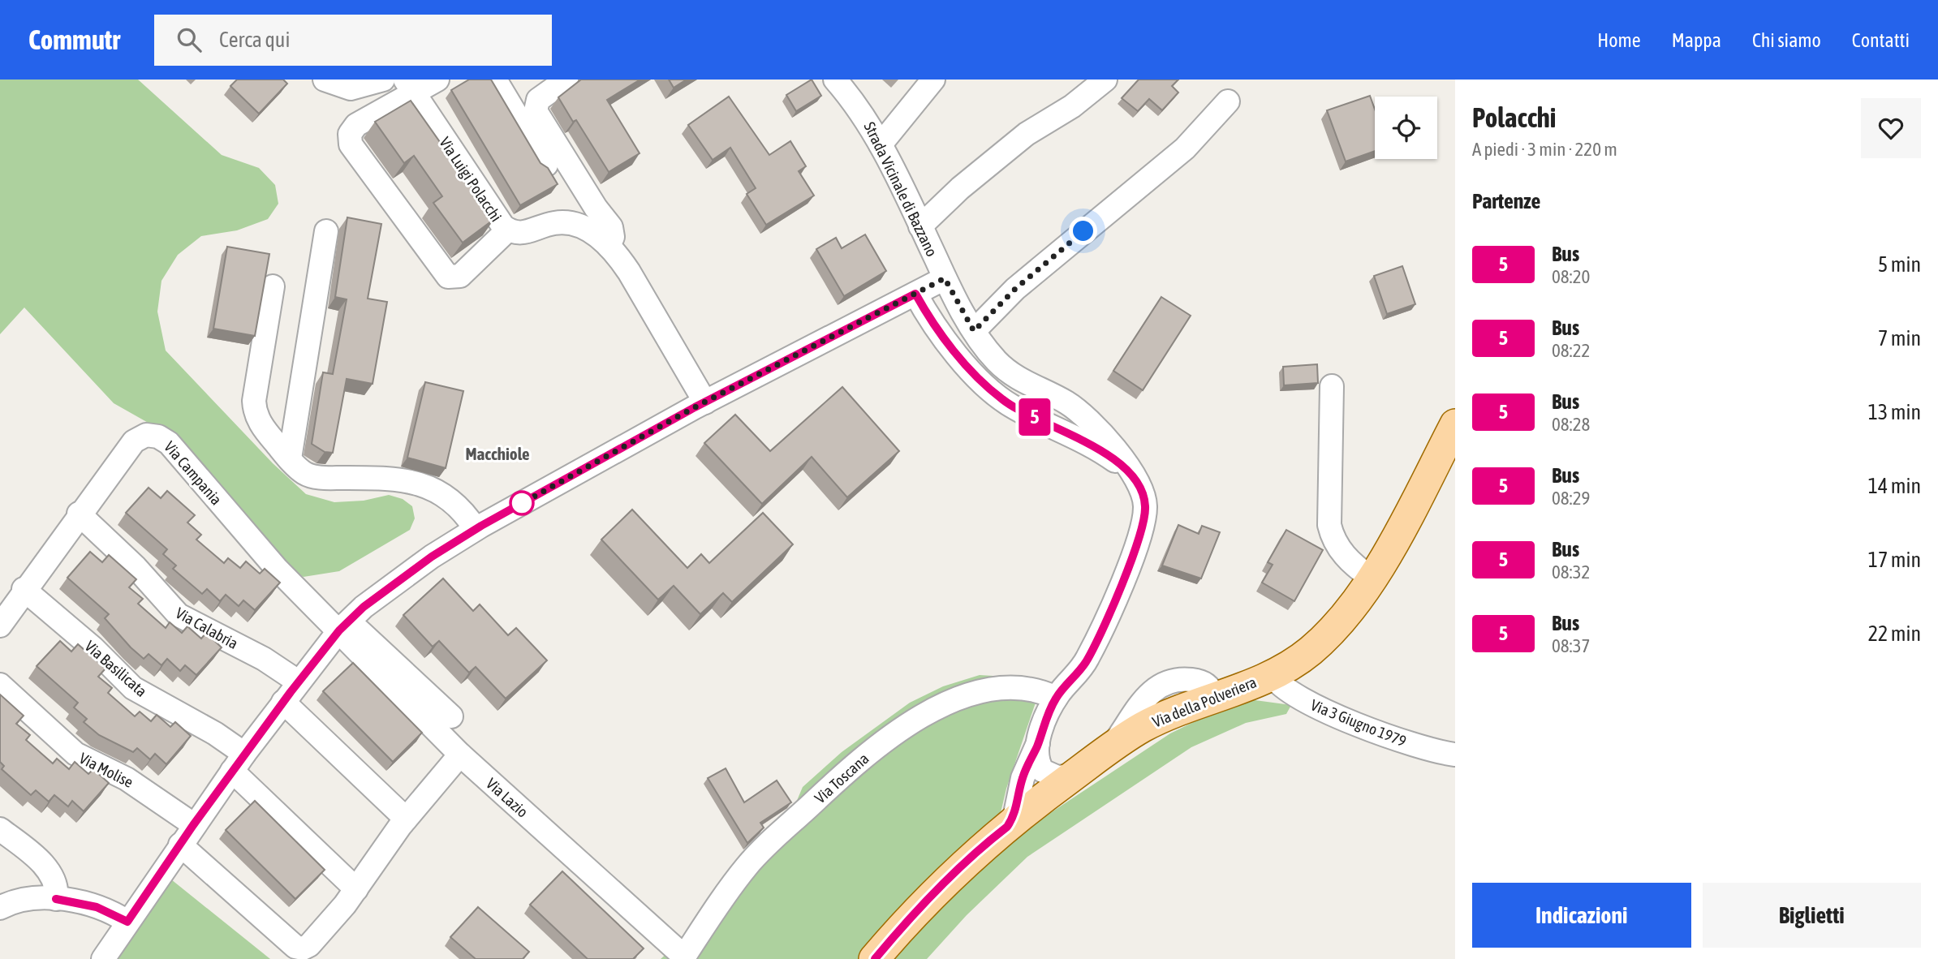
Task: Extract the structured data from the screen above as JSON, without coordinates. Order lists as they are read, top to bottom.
{
  "streets": {
    "main road": ["Via della Polveriera"],
    "street": [
      "Via Luigi Polacchi",
      "Strada Vicinale di Bazzano",
      "Via Campania",
      "Via Calabria",
      "Via Basilicata",
      "Via 3 Giugno 1979",
      "Via Molise",
      "Via Toscana",
      "Via Lazio"
    ]
  },
  "crossings": [
    ["Strada Vicinale di Bazzano", "Via della Polveriera"],
    ["Strada Vicinale di Bazzano", "Via Toscana"],
    ["Via Campania", "Via Calabria"],
    ["Via Campania", "Via Basilicata"],
    ["Via Campania", "Via Lazio"],
    ["Via della Polveriera", "Via 3 Giugno 1979"],
    ["Via Toscana", "Via Lazio"]
  ],
  "districts": ["Macchiole"],
  "lines": ["bus line 5"],
  "page": {
    "header": "Commutr",
    "search": "Cerca qui",
    "nav": [
      "Home",
      "Mappa",
      "Chi siamo",
      "Contatti"
    ],
    "on_map": "5",
    "heading": [
      ["Polacchi", "A piedi · 3 min · 220 m"],
      "Partenze"
    ],
    "list": [
      {
        "mark": "5",
        "name": "Bus",
        "note": "08:20",
        "value": "5 min"
      },
      {
        "mark": "5",
        "name": "Bus",
        "note": "08:22",
        "value": "7 min"
      },
      {
        "mark": "5",
        "name": "Bus",
        "note": "08:28",
        "value": "13 min"
      },
      {
        "mark": "5",
        "name": "Bus",
        "note": "08:29",
        "value": "14 min"
      },
      {
        "mark": "5",
        "name": "Bus",
        "note": "08:32",
        "value": "17 min"
      },
      {
        "mark": "5",
        "name": "Bus",
        "note": "08:37",
        "value": "22 min"
      }
    ],
    "buttons": ["Indicazioni", "Biglietti"]
  }
}
